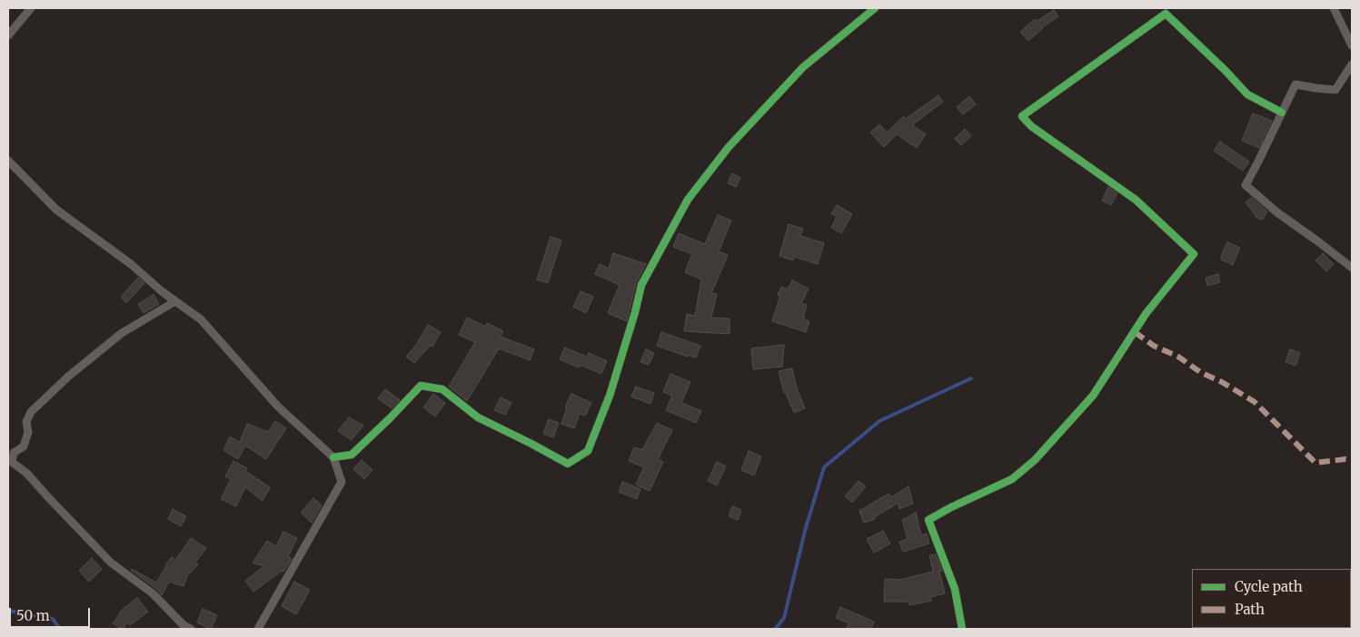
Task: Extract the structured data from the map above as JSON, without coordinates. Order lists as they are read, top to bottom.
{
  "legend": ["Cycle path", "Path"],
  "scale_bar": "50 m"
}
